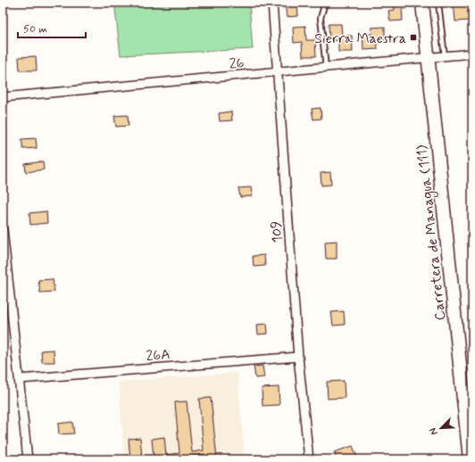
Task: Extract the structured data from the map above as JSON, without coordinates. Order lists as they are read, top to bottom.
{
  "streets": {
    "main road": ["Carretera de Managua (111)"],
    "street": ["26", "109", "26A"]
  },
  "crossings": [
    ["26", "109"],
    ["26", "Carretera de Managua (111)"],
    ["109", "26A"]
  ],
  "places": {
    "transit": ["Sierra Maestra"]
  },
  "scale_bar": "50 m",
  "north": "bottom left"
}
